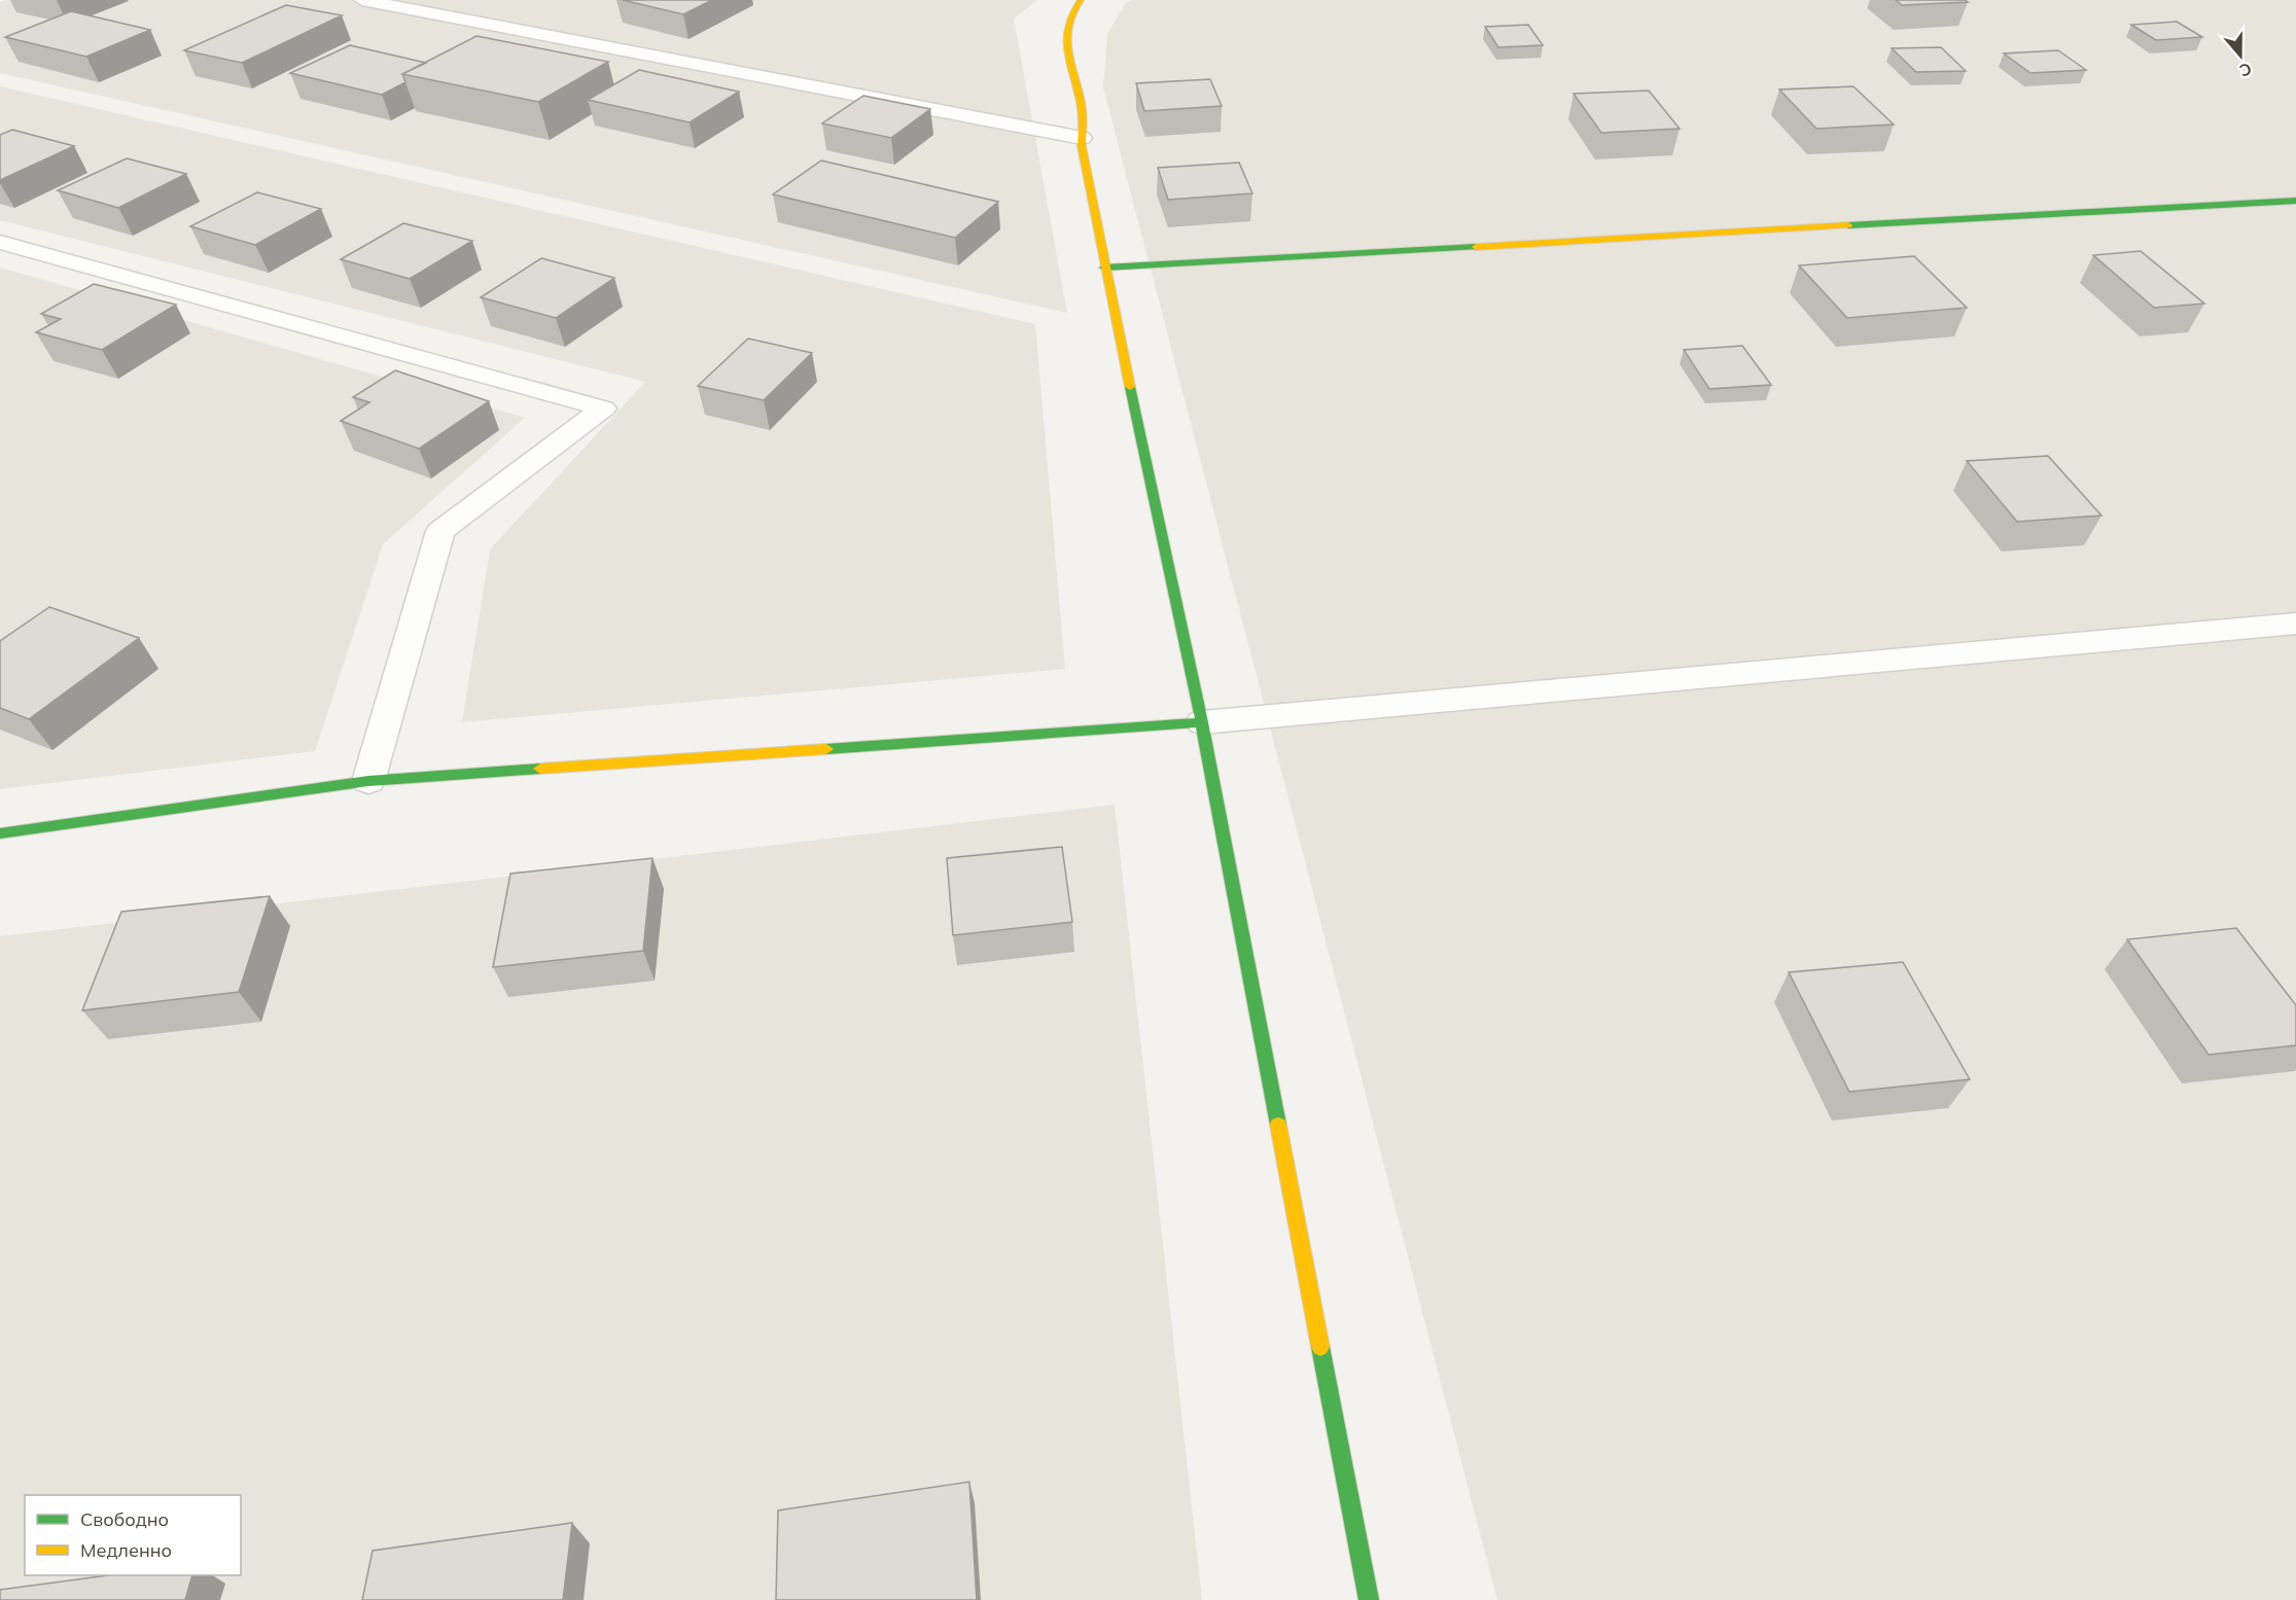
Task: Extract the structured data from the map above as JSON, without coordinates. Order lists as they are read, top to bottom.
{
  "legend": ["Свободно", "Медленно"],
  "north": "bottom"
}
